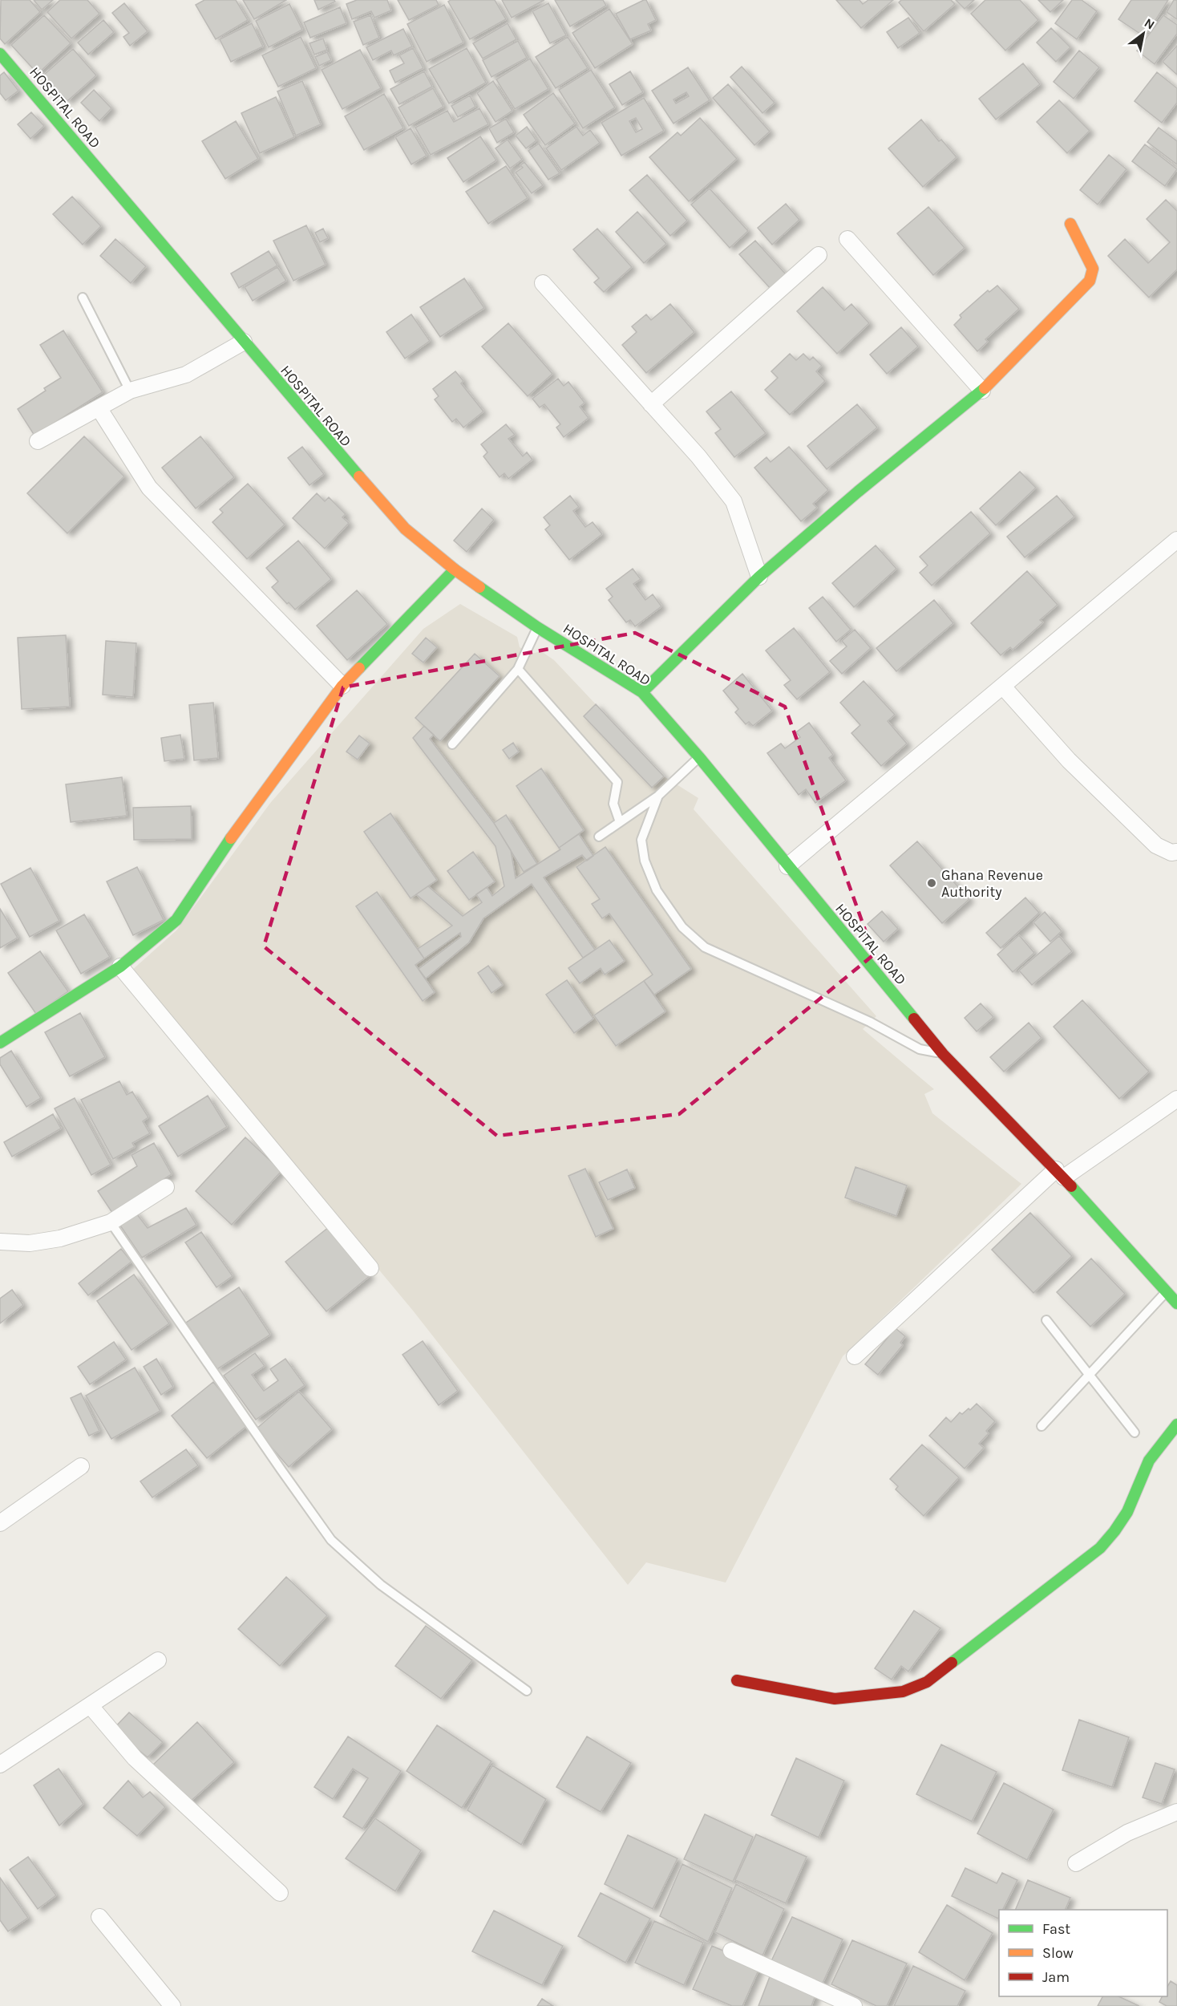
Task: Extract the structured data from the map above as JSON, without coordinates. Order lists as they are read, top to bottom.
{
  "streets": {
    "street": ["HOSPITAL ROAD"]
  },
  "places": ["Ghana Revenue Authority"],
  "legend": ["Fast", "Slow", "Jam"],
  "north": "top right"
}
